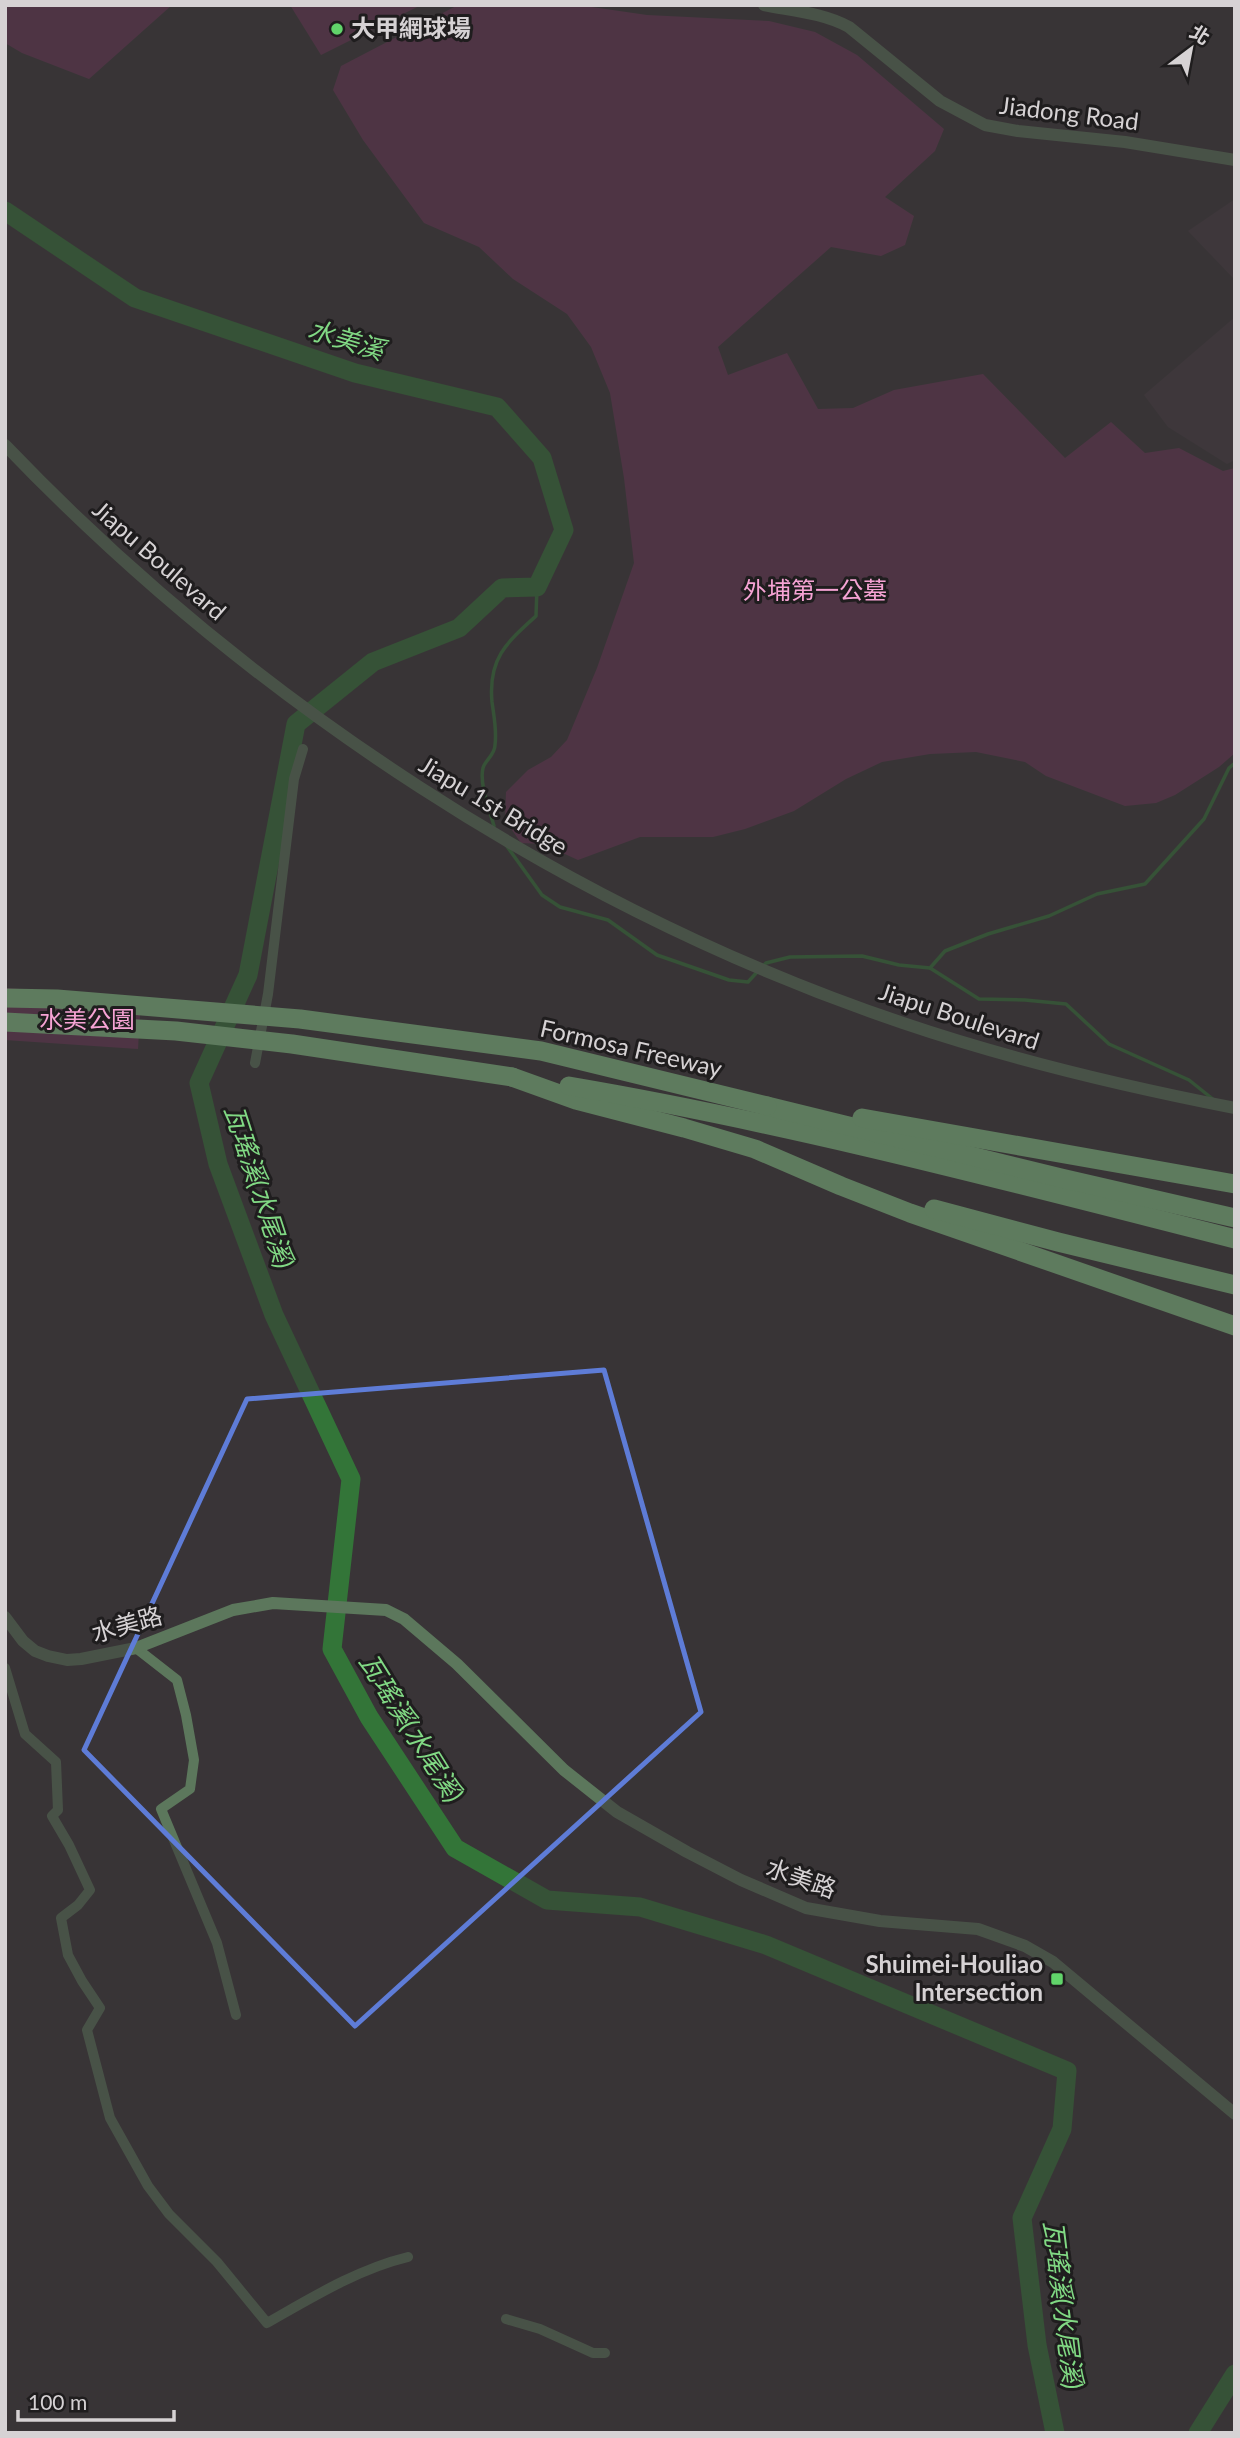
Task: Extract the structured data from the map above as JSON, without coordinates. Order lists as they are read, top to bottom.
{
  "streets": {
    "highway": ["Formosa Freeway"],
    "street": [
      "Jiadong Road",
      "Jiapu Boulevard",
      "Jiapu 1st Bridge",
      "水美路"
    ]
  },
  "crossings": [
    ["Jiapu Boulevard", "Jiapu 1st Bridge"]
  ],
  "water": ["水美溪", "瓦瑤溪(水尾溪)"],
  "parks": ["外埔第一公墓", "水美公園"],
  "places": {
    "other": ["大甲網球場"],
    "transit": ["Shuimei-Houliao Intersection"]
  },
  "scale_bar": "100 m",
  "north": "top right"
}
